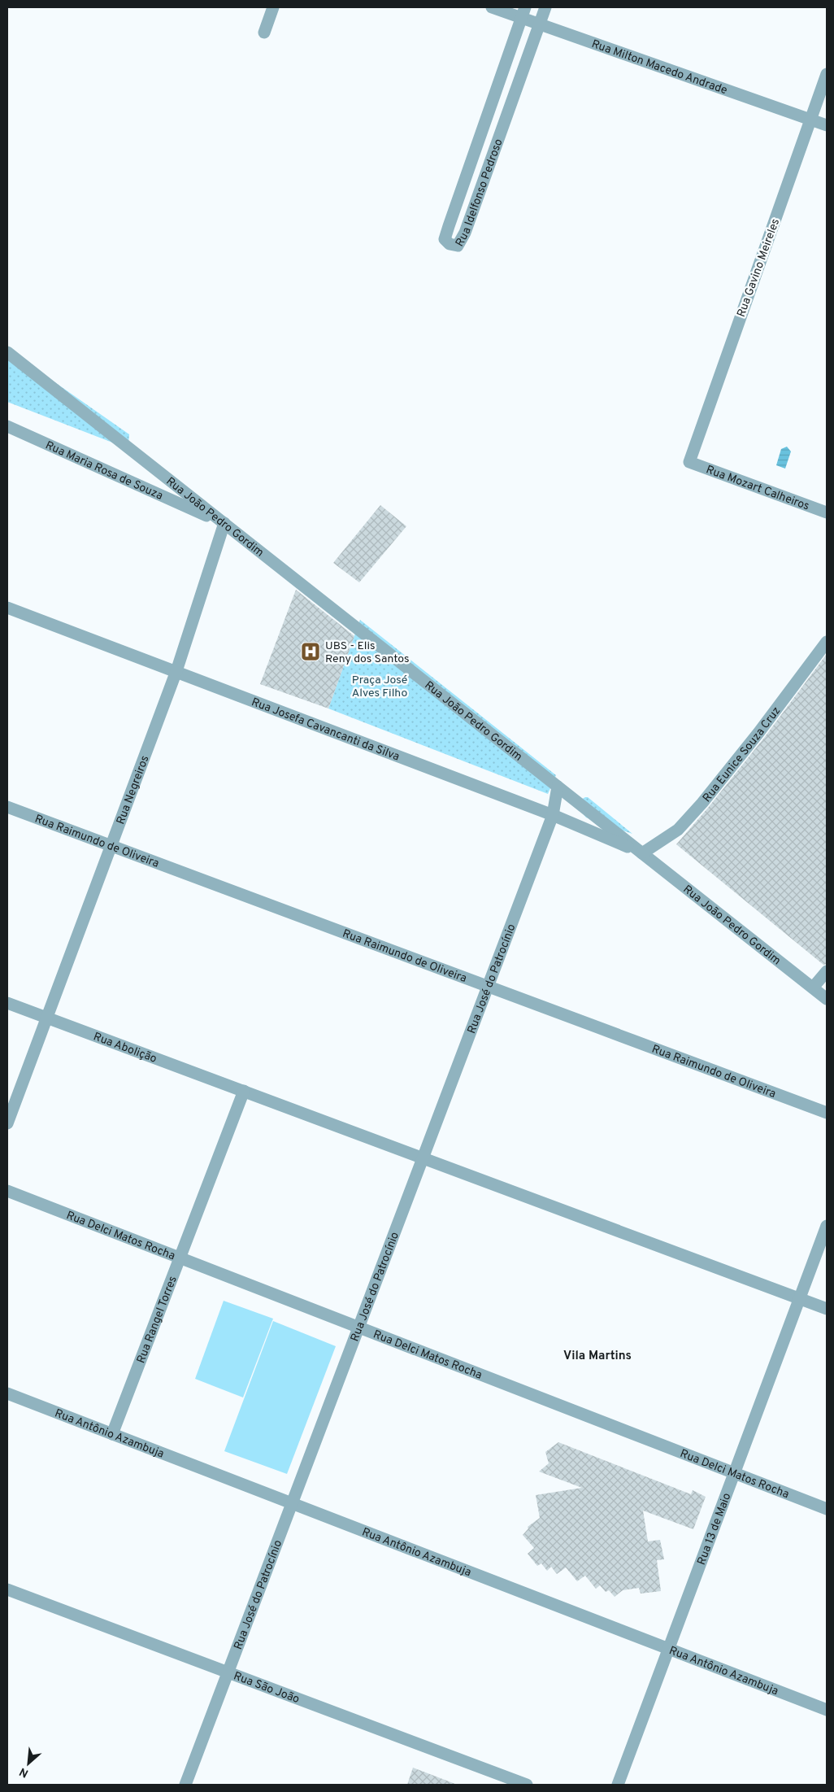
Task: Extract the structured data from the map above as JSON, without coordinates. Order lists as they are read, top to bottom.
{
  "streets": {
    "street": [
      "Rua Milton Macedo Andrade",
      "Rua Idelfonso Pedroso",
      "Rua Gavino Meireles",
      "Rua Maria Rosa de Souza",
      "Rua Mozart Calheiros",
      "Rua João Pedro Gordim",
      "Rua Josefa Cavancanti da Silva",
      "Rua Eunice Souza Cruz",
      "Rua Negreiros",
      "Rua Raimundo de Oliveira",
      "Rua José do Patrocínio",
      "Rua Abolição",
      "Rua Delci Matos Rocha",
      "Rua Rangel Torres",
      "Rua Antônio Azambuja",
      "Rua 13 de Maio",
      "Rua São João"
    ]
  },
  "crossings": [
    ["Rua Milton Macedo Andrade", "Rua Idelfonso Pedroso"],
    ["Rua Milton Macedo Andrade", "Rua Gavino Meireles"],
    ["Rua Gavino Meireles", "Rua Mozart Calheiros"],
    ["Rua Maria Rosa de Souza", "Rua João Pedro Gordim"],
    ["Rua Maria Rosa de Souza", "Rua Negreiros"],
    ["Rua João Pedro Gordim", "Rua Josefa Cavancanti da Silva"],
    ["Rua João Pedro Gordim", "Rua Eunice Souza Cruz"],
    ["Rua João Pedro Gordim", "Rua Negreiros"],
    ["Rua João Pedro Gordim", "Rua José do Patrocínio"],
    ["Rua Josefa Cavancanti da Silva", "Rua Eunice Souza Cruz"],
    ["Rua Josefa Cavancanti da Silva", "Rua Negreiros"],
    ["Rua Josefa Cavancanti da Silva", "Rua José do Patrocínio"],
    ["Rua Negreiros", "Rua Raimundo de Oliveira"],
    ["Rua Negreiros", "Rua Abolição"],
    ["Rua Raimundo de Oliveira", "Rua José do Patrocínio"],
    ["Rua José do Patrocínio", "Rua Abolição"],
    ["Rua José do Patrocínio", "Rua Delci Matos Rocha"],
    ["Rua José do Patrocínio", "Rua Antônio Azambuja"],
    ["Rua José do Patrocínio", "Rua São João"],
    ["Rua Abolição", "Rua Rangel Torres"],
    ["Rua Abolição", "Rua 13 de Maio"],
    ["Rua Delci Matos Rocha", "Rua Rangel Torres"],
    ["Rua Delci Matos Rocha", "Rua 13 de Maio"],
    ["Rua Rangel Torres", "Rua Antônio Azambuja"],
    ["Rua Antônio Azambuja", "Rua 13 de Maio"]
  ],
  "districts": ["Vila Martins"],
  "parks": ["Praça José Alves Filho"],
  "places": {
    "hospital": ["UBS - Elis Reny dos Santos"]
  },
  "north": "bottom left"
}
